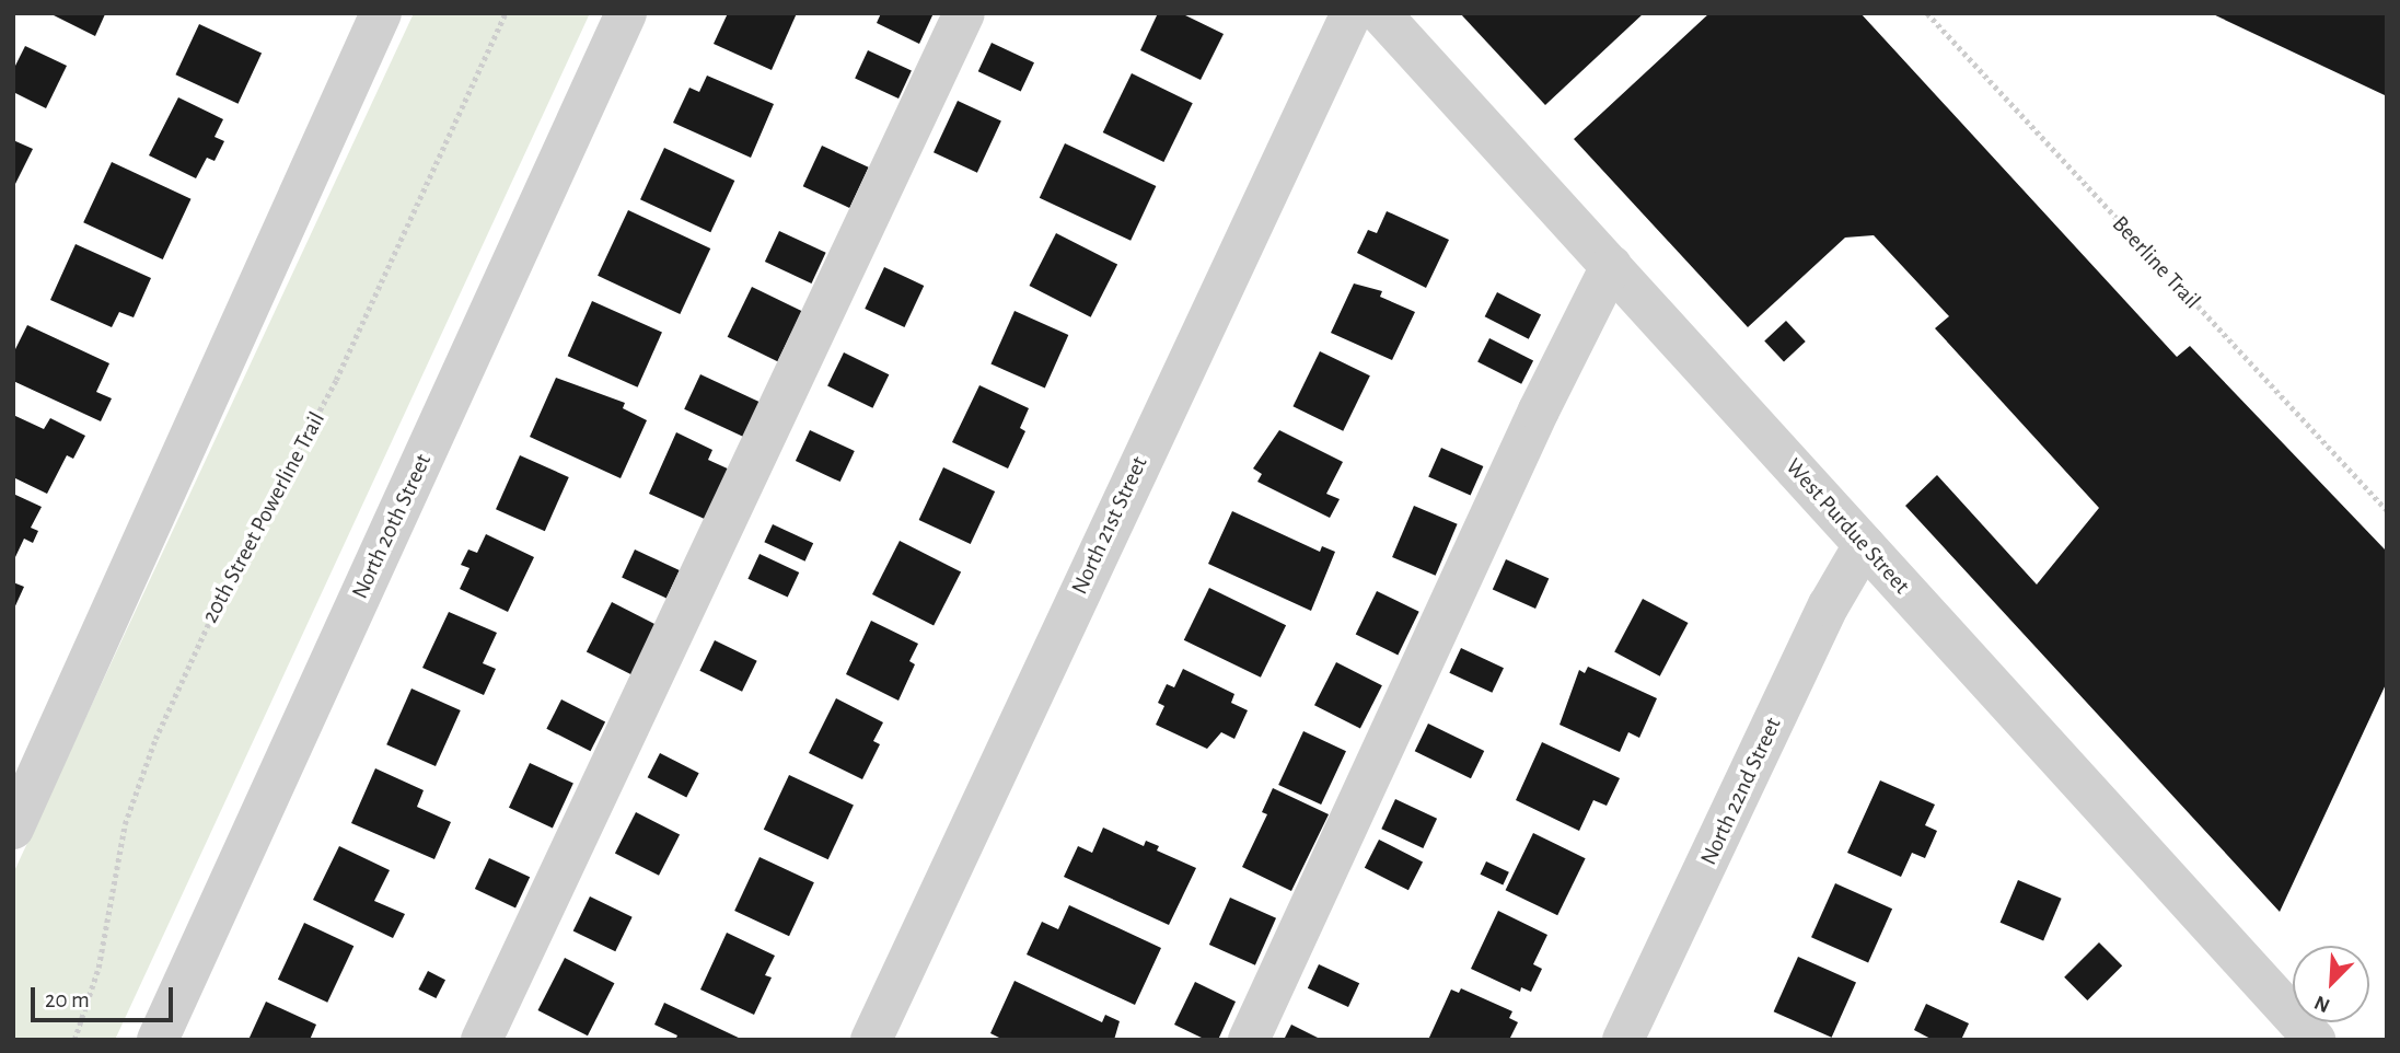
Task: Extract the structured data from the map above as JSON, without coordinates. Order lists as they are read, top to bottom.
{
  "streets": {
    "street": [
      "North 21st Street",
      "North 20th Street",
      "West Purdue Street",
      "North 22nd Street"
    ],
    "path": ["Beerline Trail", "20th Street Powerline Trail"]
  },
  "crossings": [
    ["West Purdue Street", "North 22nd Street"]
  ],
  "scale_bar": "20 m",
  "north": "bottom left"
}
